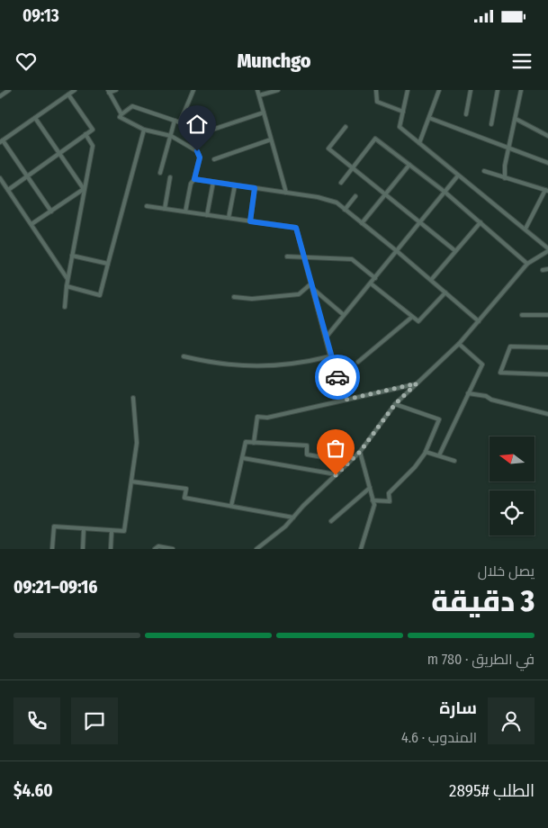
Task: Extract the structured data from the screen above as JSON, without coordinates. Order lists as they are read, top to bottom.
{
  "north": "left",
  "page": {
    "status": "09:13",
    "header": "Munchgo",
    "heading": ["3 دقيقة", "يصل خلال", "09:16–09:21"],
    "panel": [
      "سارة",
      "المندوب · 4.6",
      "الطلب #2895",
      "$4.60"
    ],
    "bar": "في الطريق · 780 m"
  }
}
